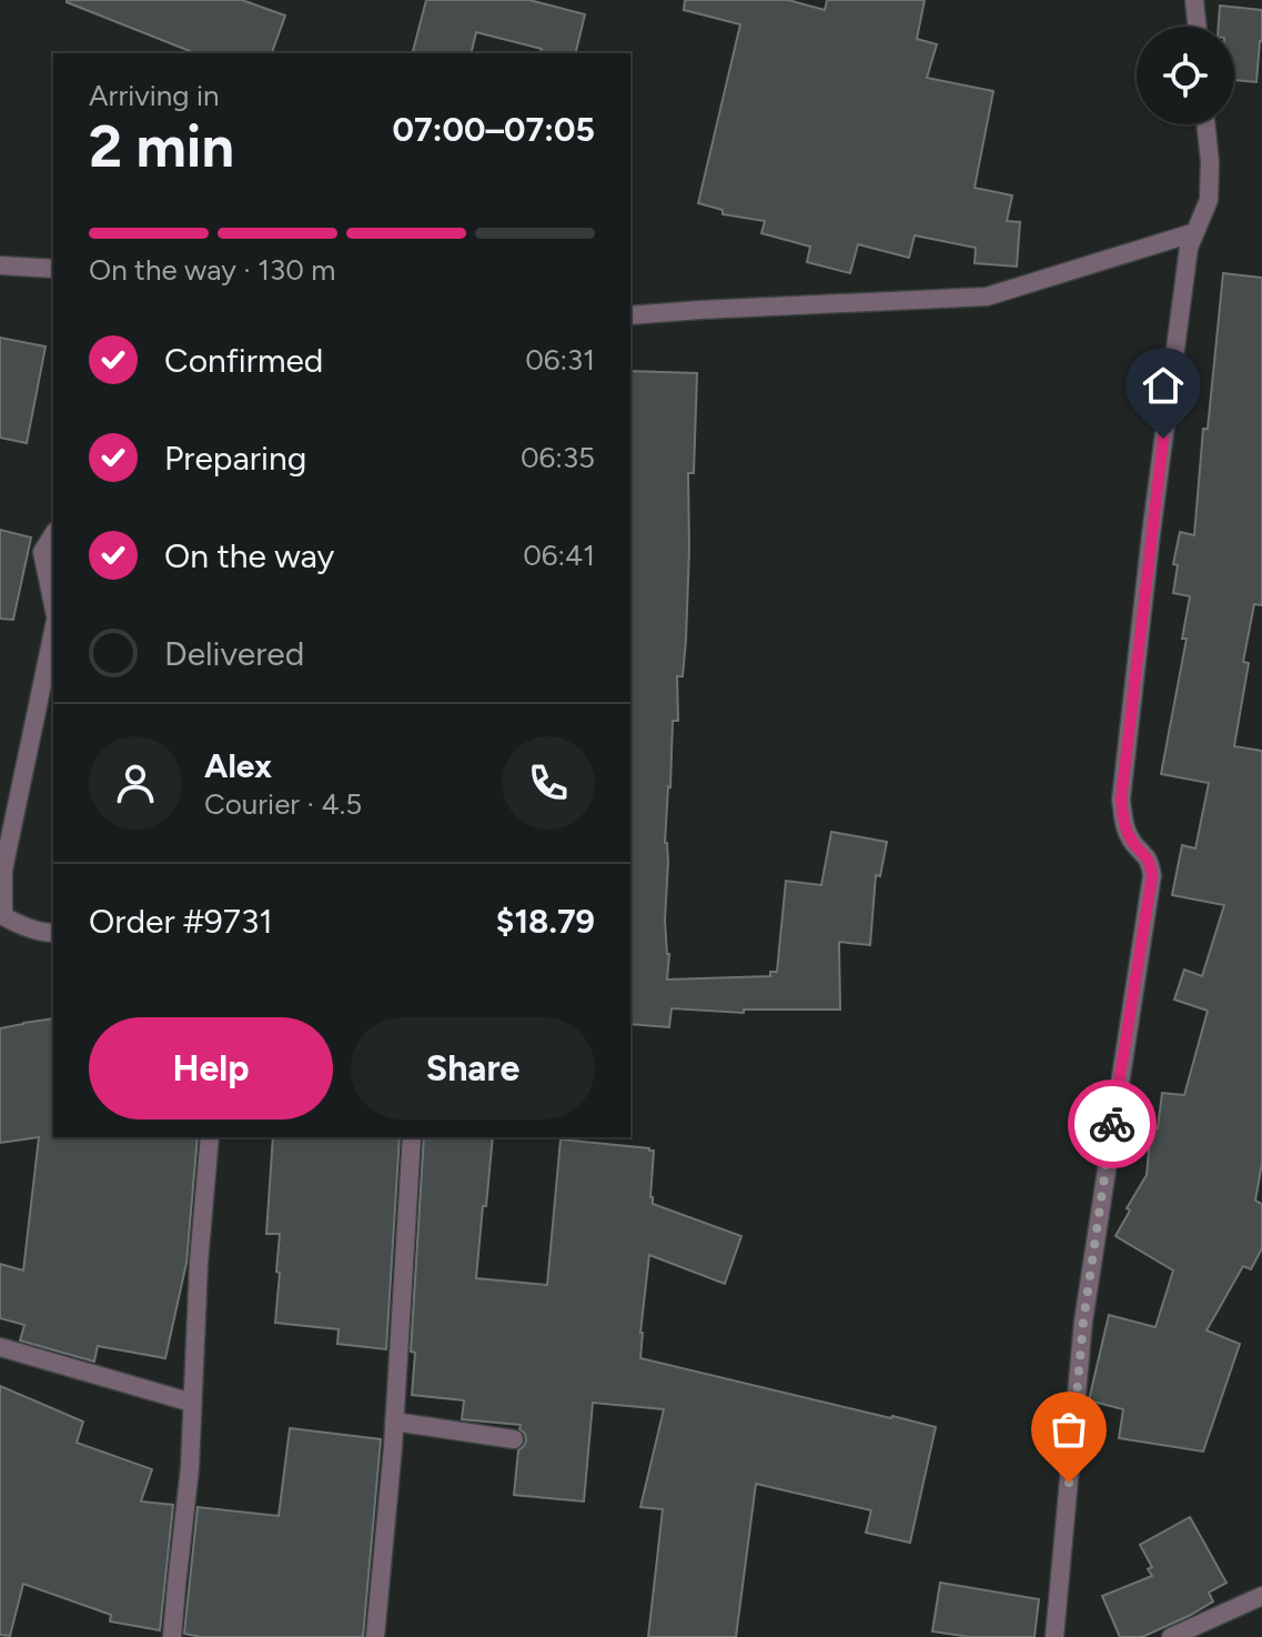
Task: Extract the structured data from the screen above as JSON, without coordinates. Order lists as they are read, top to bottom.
{
  "page": {
    "heading": ["2 min", "Arriving in", "07:00–07:05"],
    "panel": [
      "Alex",
      "Courier · 4.5",
      "Order #9731",
      "$18.79"
    ],
    "bar": "On the way · 130 m",
    "list": [
      ["Confirmed", "06:31"],
      ["Preparing", "06:35"],
      ["On the way", "06:41"],
      "Delivered"
    ],
    "buttons": ["Help", "Share"]
  }
}
